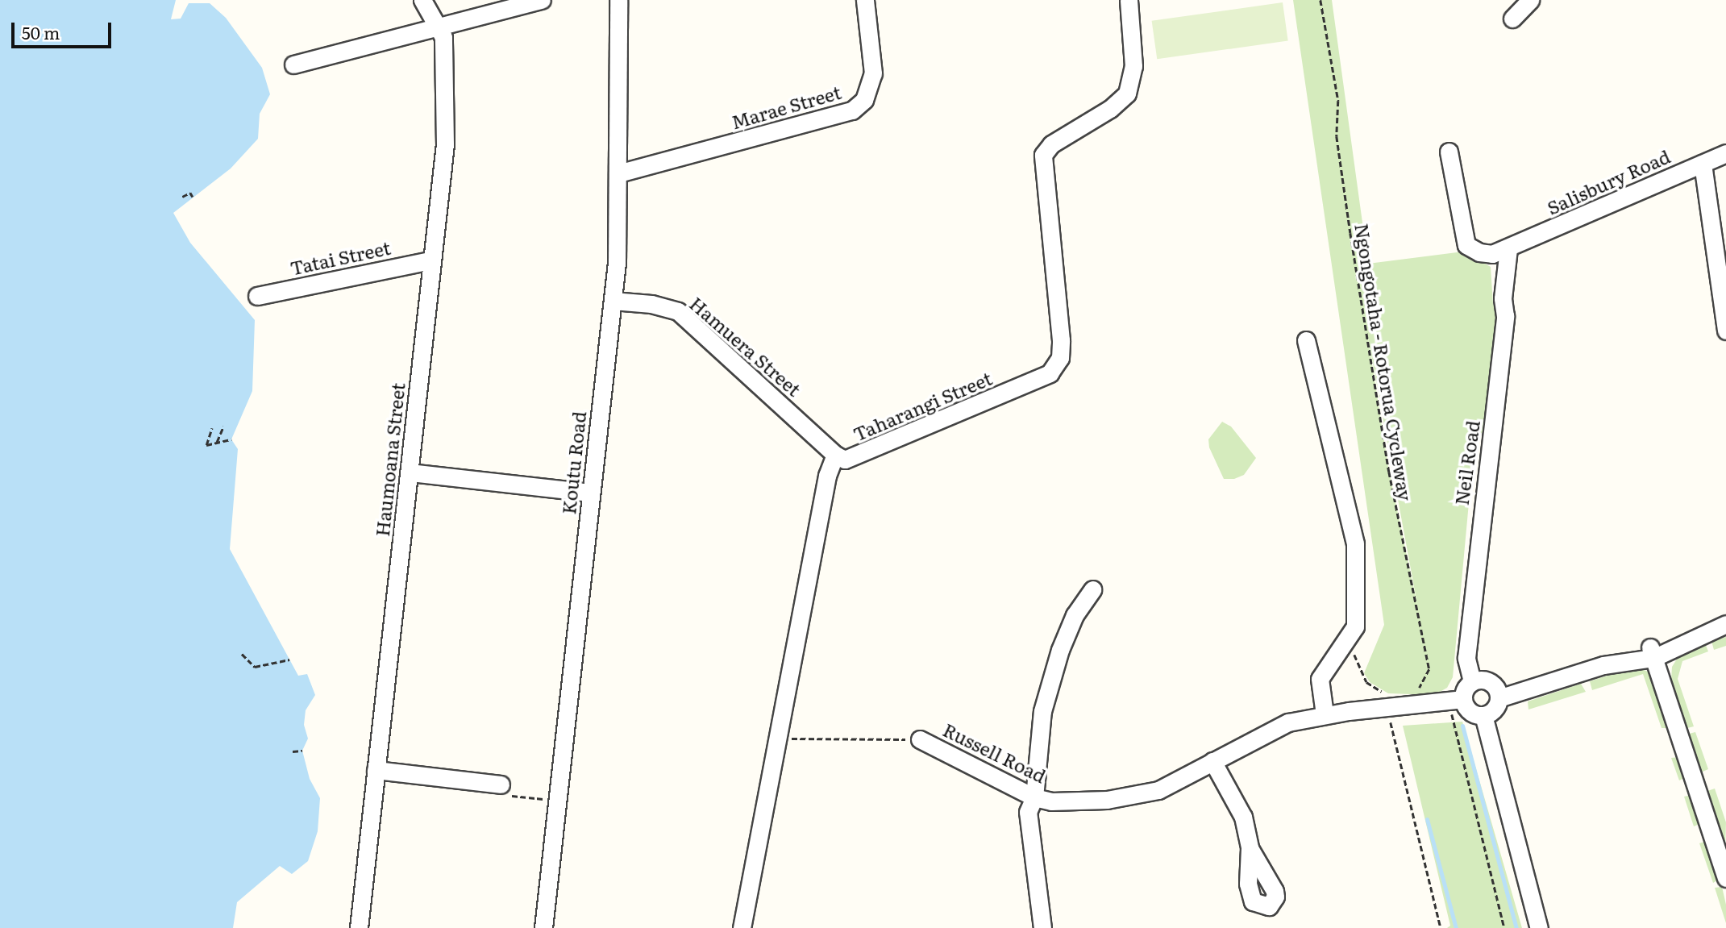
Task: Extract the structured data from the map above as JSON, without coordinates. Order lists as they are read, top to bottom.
{
  "streets": {
    "street": [
      "Marae Street",
      "Salisbury Road",
      "Tatai Street",
      "Hamuera Street",
      "Taharangi Street",
      "Haumoana Street",
      "Koutu Road",
      "Neil Road",
      "Russell Road"
    ],
    "path": ["Ngongotaha - Rotorua Cycleway"]
  },
  "crossings": [
    ["Marae Street", "Koutu Road"],
    ["Salisbury Road", "Neil Road"],
    ["Tatai Street", "Haumoana Street"],
    ["Hamuera Street", "Taharangi Street"],
    ["Hamuera Street", "Koutu Road"],
    ["Neil Road", "Russell Road"]
  ],
  "scale_bar": "50 m"
}
